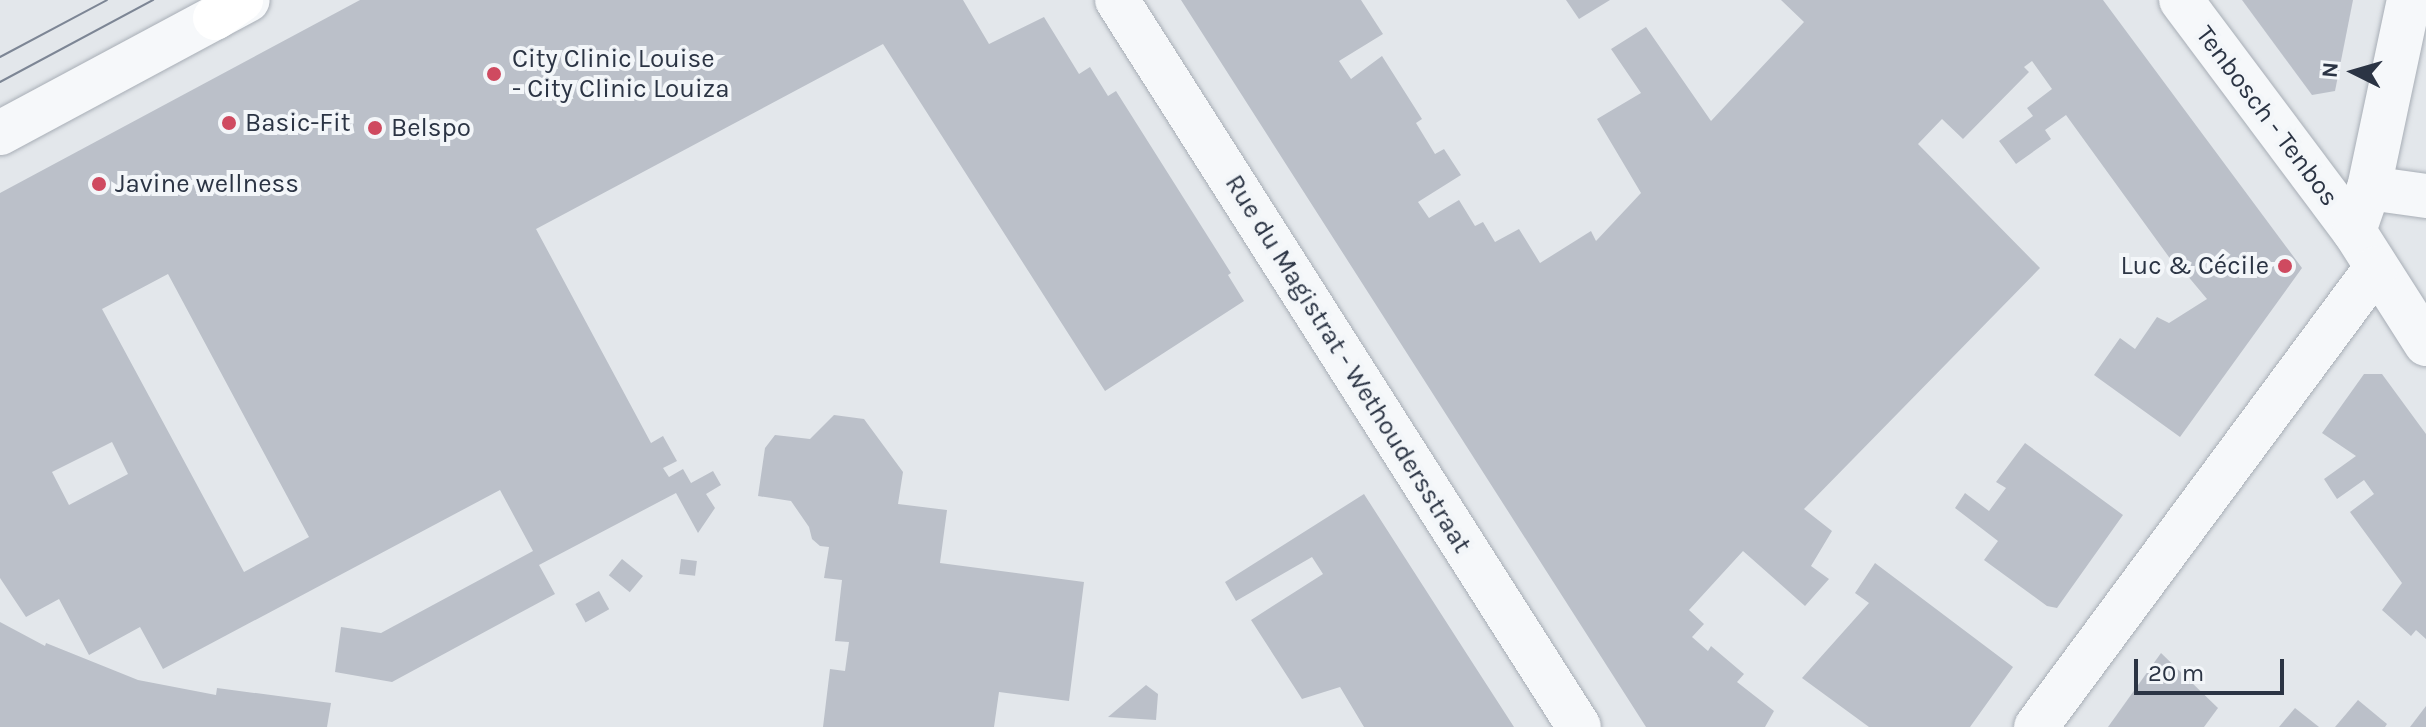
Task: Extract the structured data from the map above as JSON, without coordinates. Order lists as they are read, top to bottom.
{
  "streets": {
    "street": ["Tenbosch - Tenbos", "Rue du Magistrat - Wethoudersstraat"]
  },
  "places": [
    "City Clinic Louise - City Clinic Louiza",
    "Basic-Fit",
    "Belspo",
    "Javine wellness",
    "Luc & Cécile"
  ],
  "scale_bar": "20 m",
  "north": "left"
}
